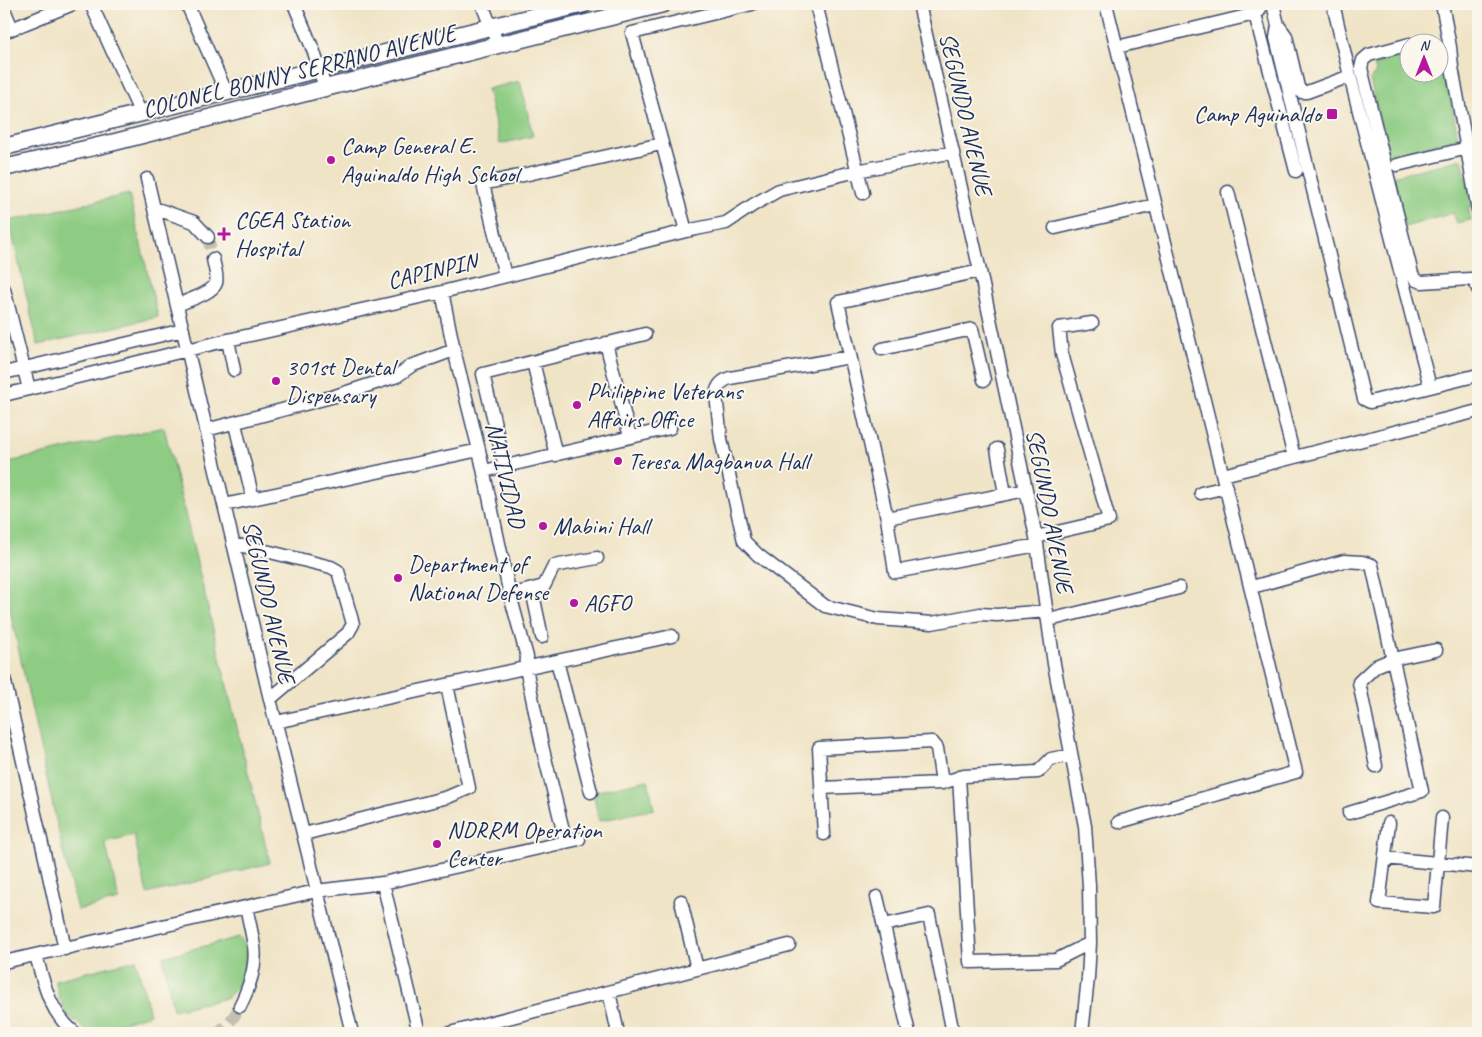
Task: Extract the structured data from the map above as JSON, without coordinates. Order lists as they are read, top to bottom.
{
  "streets": {
    "main road": ["COLONEL BONNY SERRANO AVENUE"],
    "street": ["SEGUNDO AVENUE", "CAPINPIN", "NATIVIDAD"]
  },
  "crossings": [
    ["SEGUNDO AVENUE", "CAPINPIN"],
    ["CAPINPIN", "NATIVIDAD"]
  ],
  "places": {
    "transit": ["Camp Aguinaldo"],
    "other": [
      "Camp General E. Aguinaldo High School",
      "301st Dental Dispensary",
      "Philippine Veterans Affairs Office",
      "Teresa Magbanua Hall",
      "Mabini Hall",
      "Department of National Defense",
      "AGFO",
      "NDRRM Operation Center"
    ],
    "health": ["CGEA Station Hospital"]
  },
  "north": "top"
}
